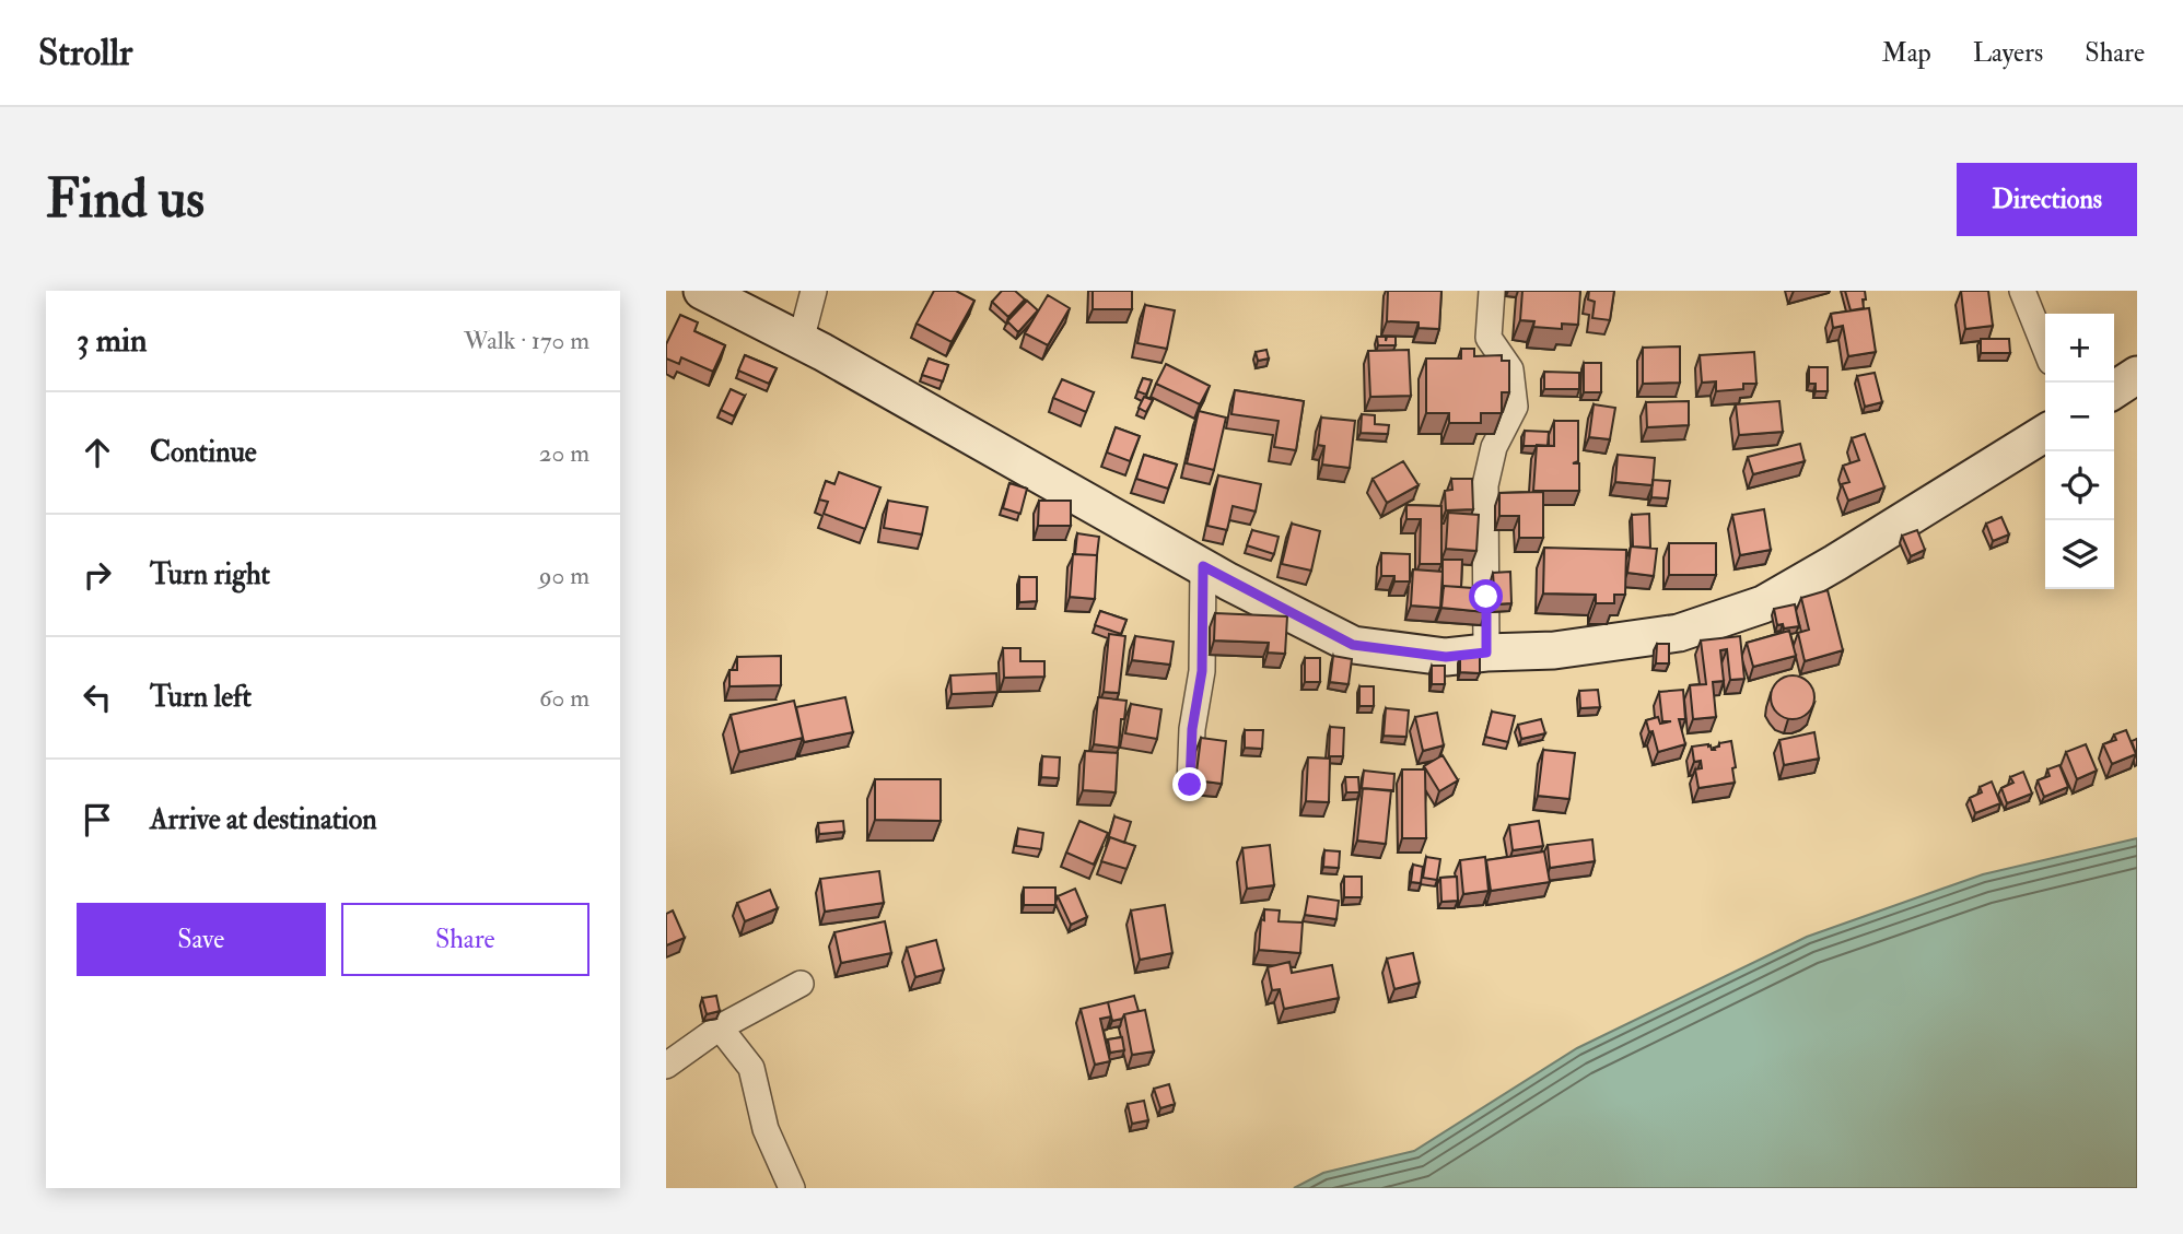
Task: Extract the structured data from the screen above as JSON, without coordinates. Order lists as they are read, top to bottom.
{
  "page": {
    "header": "Strollr",
    "nav": ["Map", "Layers", "Share"],
    "buttons": [
      "Directions",
      ["Save", "Share"]
    ],
    "title": "Find us",
    "heading": ["3 min", "Walk · 170 m"],
    "map_buttons": ["+", "−"],
    "list": [
      ["Continue", "20 m"],
      ["Turn right", "90 m"],
      ["Turn left", "60 m"],
      "Arrive at destination"
    ]
  }
}
